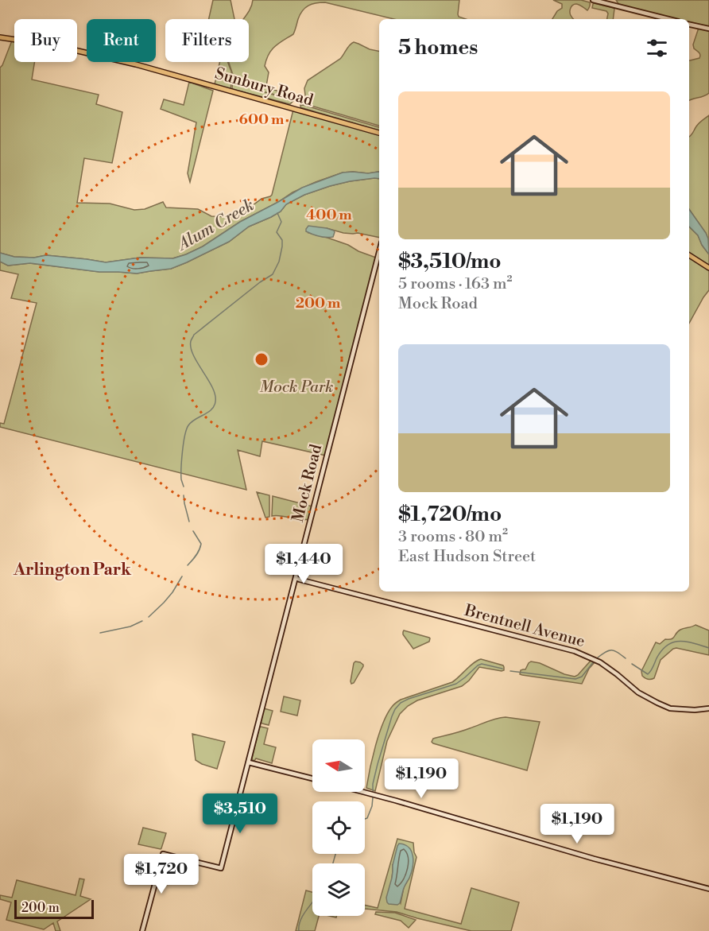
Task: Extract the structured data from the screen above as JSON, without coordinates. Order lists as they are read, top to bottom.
{
  "streets": {
    "main road": ["Sunbury Road"],
    "street": ["Mock Road", "Brentnell Avenue"]
  },
  "crossings": [
    ["Mock Road", "Brentnell Avenue"]
  ],
  "districts": ["Arlington Park"],
  "water": ["Alum Creek"],
  "parks": ["Mock Park"],
  "scale_bar": "200 m",
  "north": "left",
  "page": {
    "chip": ["Buy", "Rent", "Filters"],
    "heading": "5 homes",
    "list": [
      {
        "name": "$3,510/mo",
        "note": "5 rooms · 163 m² · Mock Road"
      },
      {
        "name": "$1,720/mo",
        "note": "3 rooms · 80 m² · East Hudson Street"
      }
    ],
    "price": [
      "$1,440",
      "$1,190",
      "$3,510",
      "$1,190",
      "$1,720"
    ],
    "scale": "200 m"
  },
  "rings": ["600 m", "400 m", "200 m"]
}
